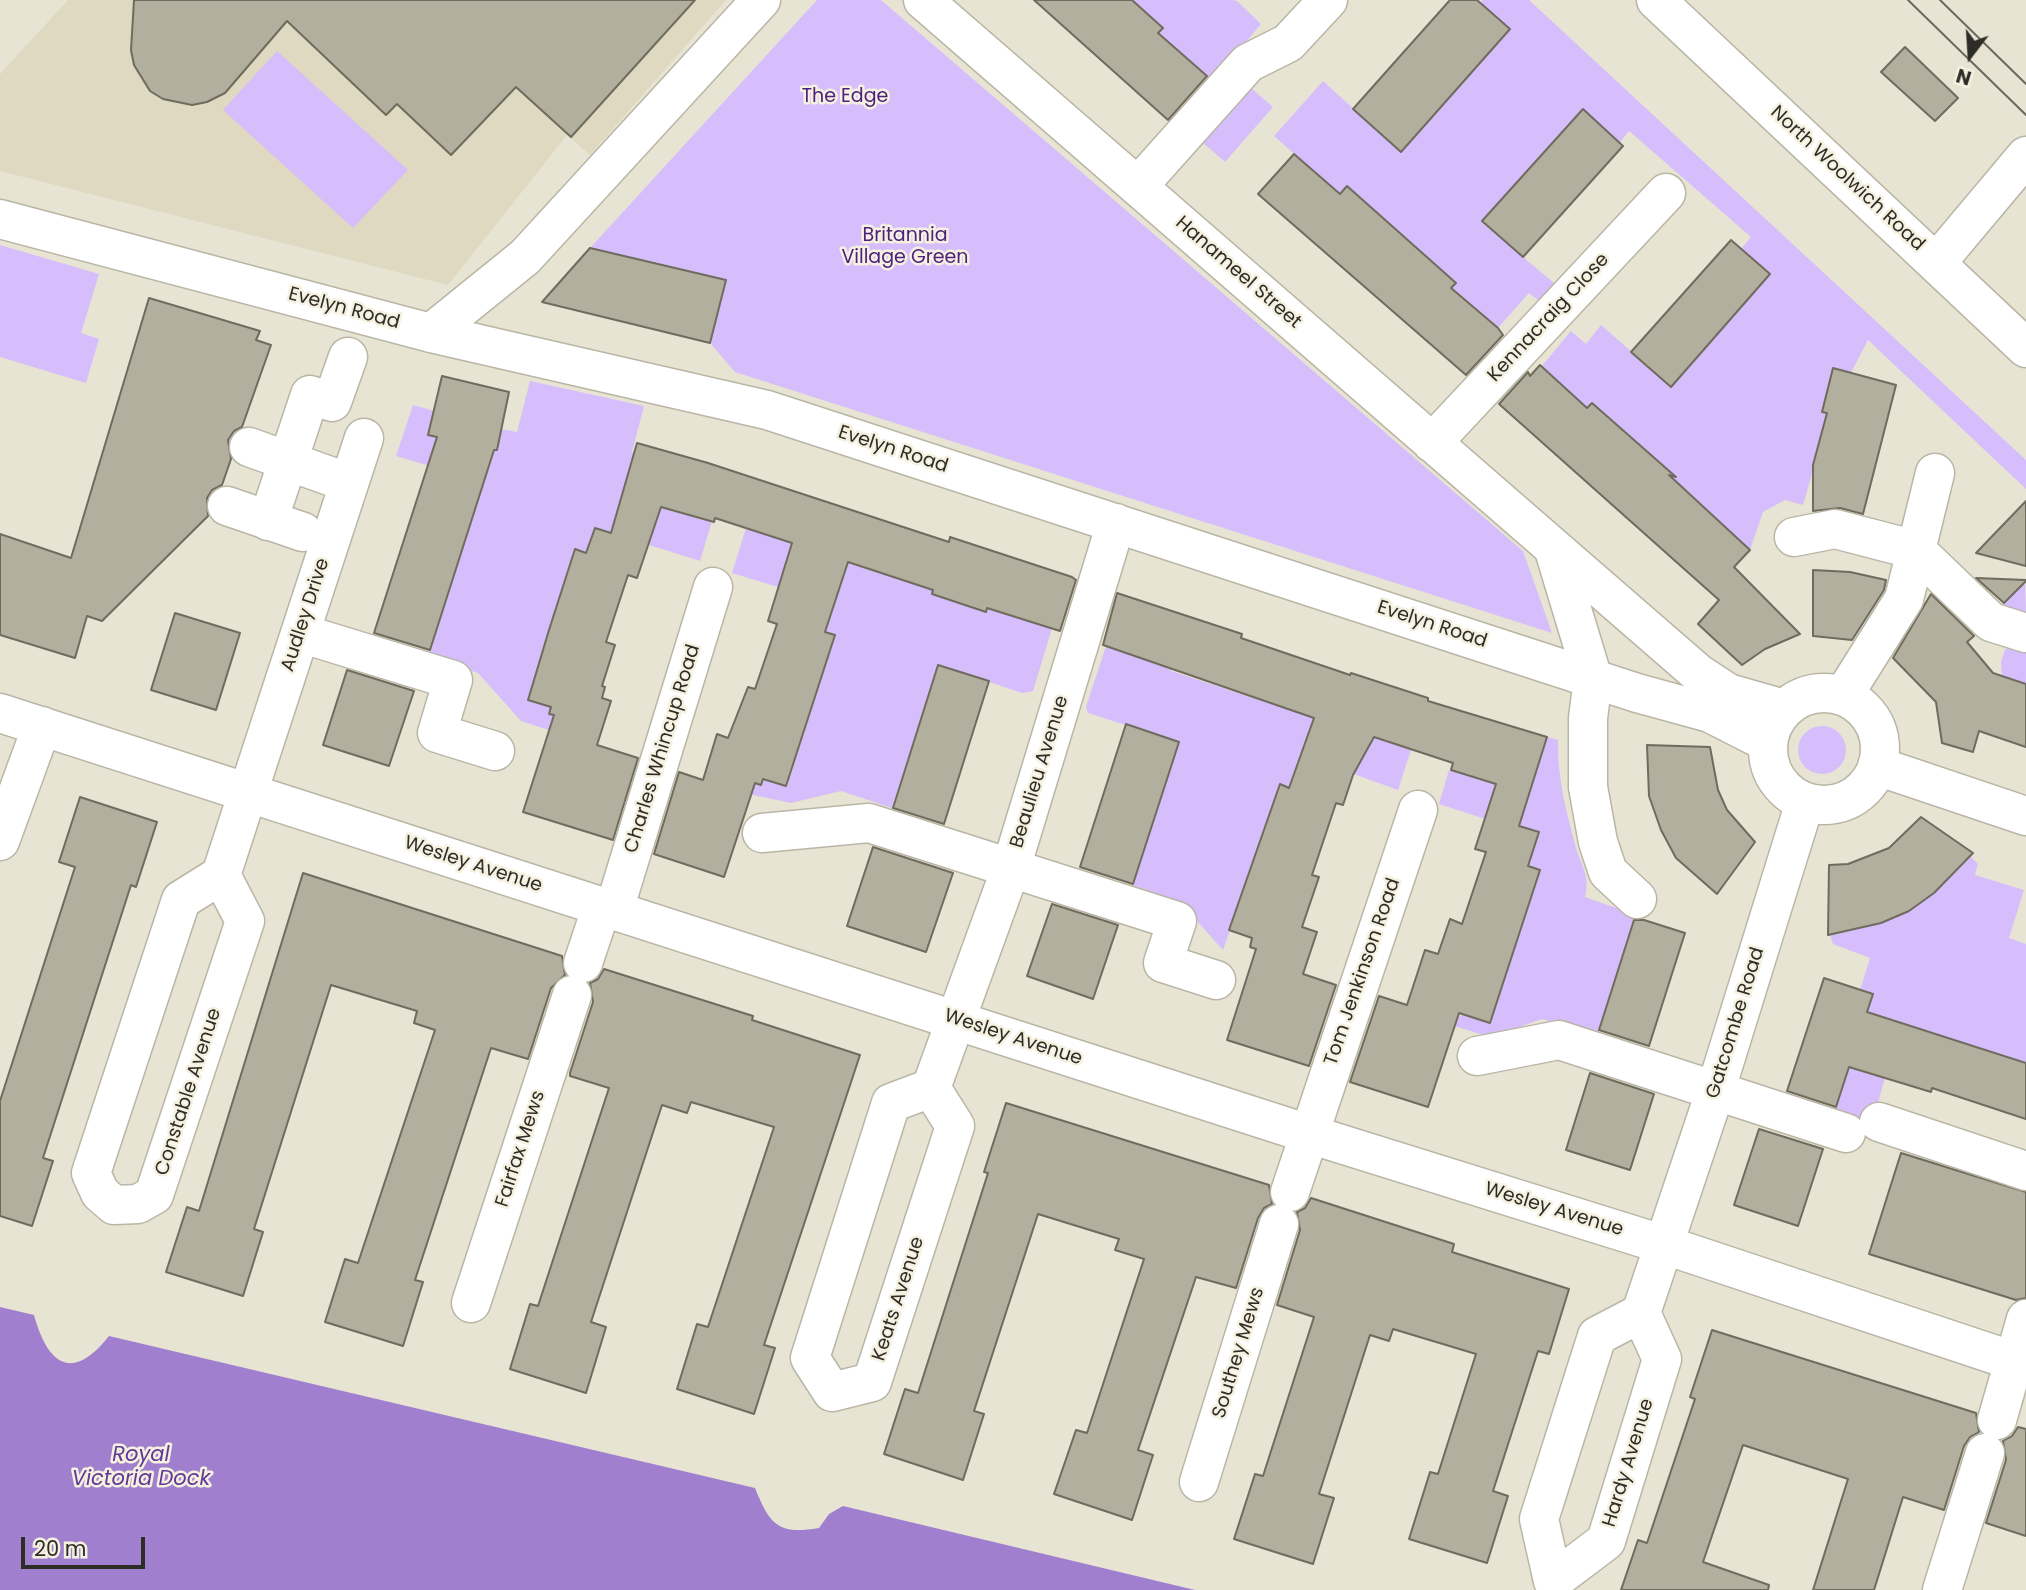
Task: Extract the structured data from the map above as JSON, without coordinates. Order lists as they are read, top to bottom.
{
  "streets": {
    "street": [
      "North Woolwich Road",
      "Hanameel Street",
      "Evelyn Road",
      "Kennacraig Close",
      "Audley Drive",
      "Charles Whincup Road",
      "Beaulieu Avenue",
      "Wesley Avenue",
      "Tom Jenkinson Road",
      "Gatcombe Road",
      "Constable Avenue",
      "Fairfax Mews",
      "Keats Avenue",
      "Southey Mews",
      "Hardy Avenue"
    ]
  },
  "crossings": [
    ["Hanameel Street", "Evelyn Road"],
    ["Hanameel Street", "Kennacraig Close"],
    ["Hanameel Street", "Gatcombe Road"],
    ["Evelyn Road", "Beaulieu Avenue"],
    ["Evelyn Road", "Gatcombe Road"],
    ["Audley Drive", "Wesley Avenue"],
    ["Charles Whincup Road", "Wesley Avenue"],
    ["Charles Whincup Road", "Fairfax Mews"],
    ["Beaulieu Avenue", "Wesley Avenue"],
    ["Wesley Avenue", "Tom Jenkinson Road"],
    ["Wesley Avenue", "Gatcombe Road"],
    ["Wesley Avenue", "Fairfax Mews"],
    ["Wesley Avenue", "Southey Mews"],
    ["Tom Jenkinson Road", "Southey Mews"]
  ],
  "water": ["Royal Victoria Dock"],
  "parks": ["The Edge", "Britannia Village Green"],
  "scale_bar": "20 m",
  "north": "bottom"
}
